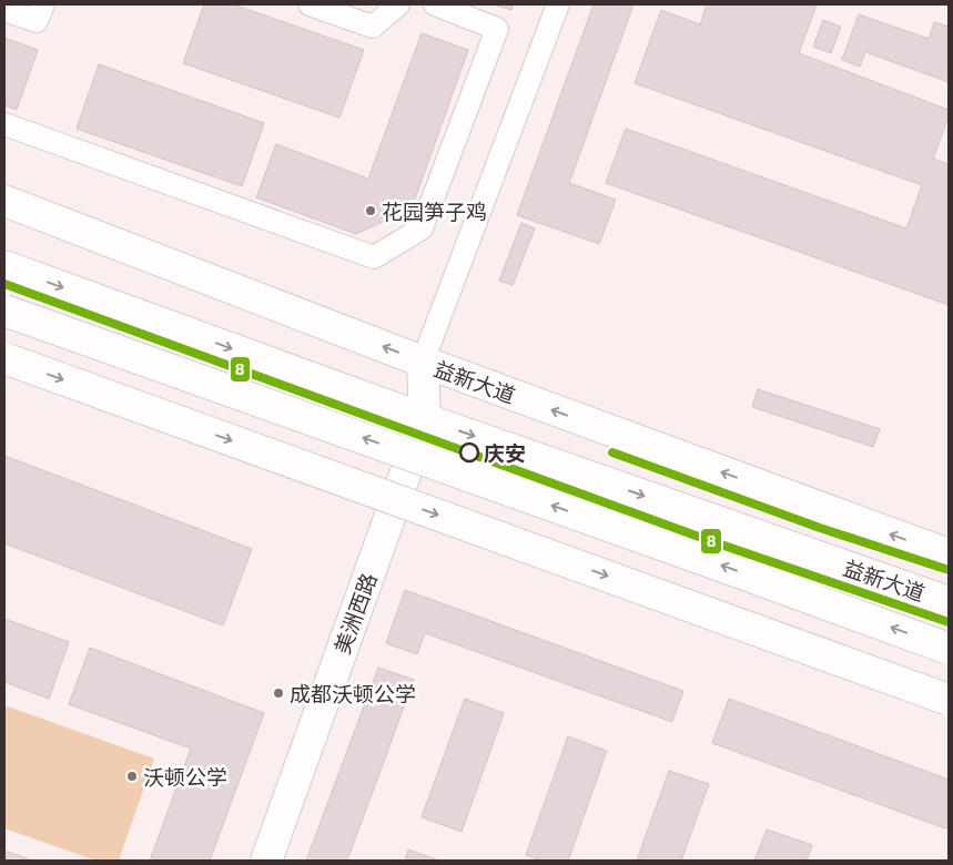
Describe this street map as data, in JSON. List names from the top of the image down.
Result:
{
  "streets": {
    "main road": ["益新大道", "美洲西路"]
  },
  "crossings": [
    ["益新大道", "美洲西路"]
  ],
  "places": [
    "花园笋子鸡",
    "庆安",
    "成都沃顿公学",
    "沃顿公学"
  ],
  "lines": ["transit line 8"]
}
